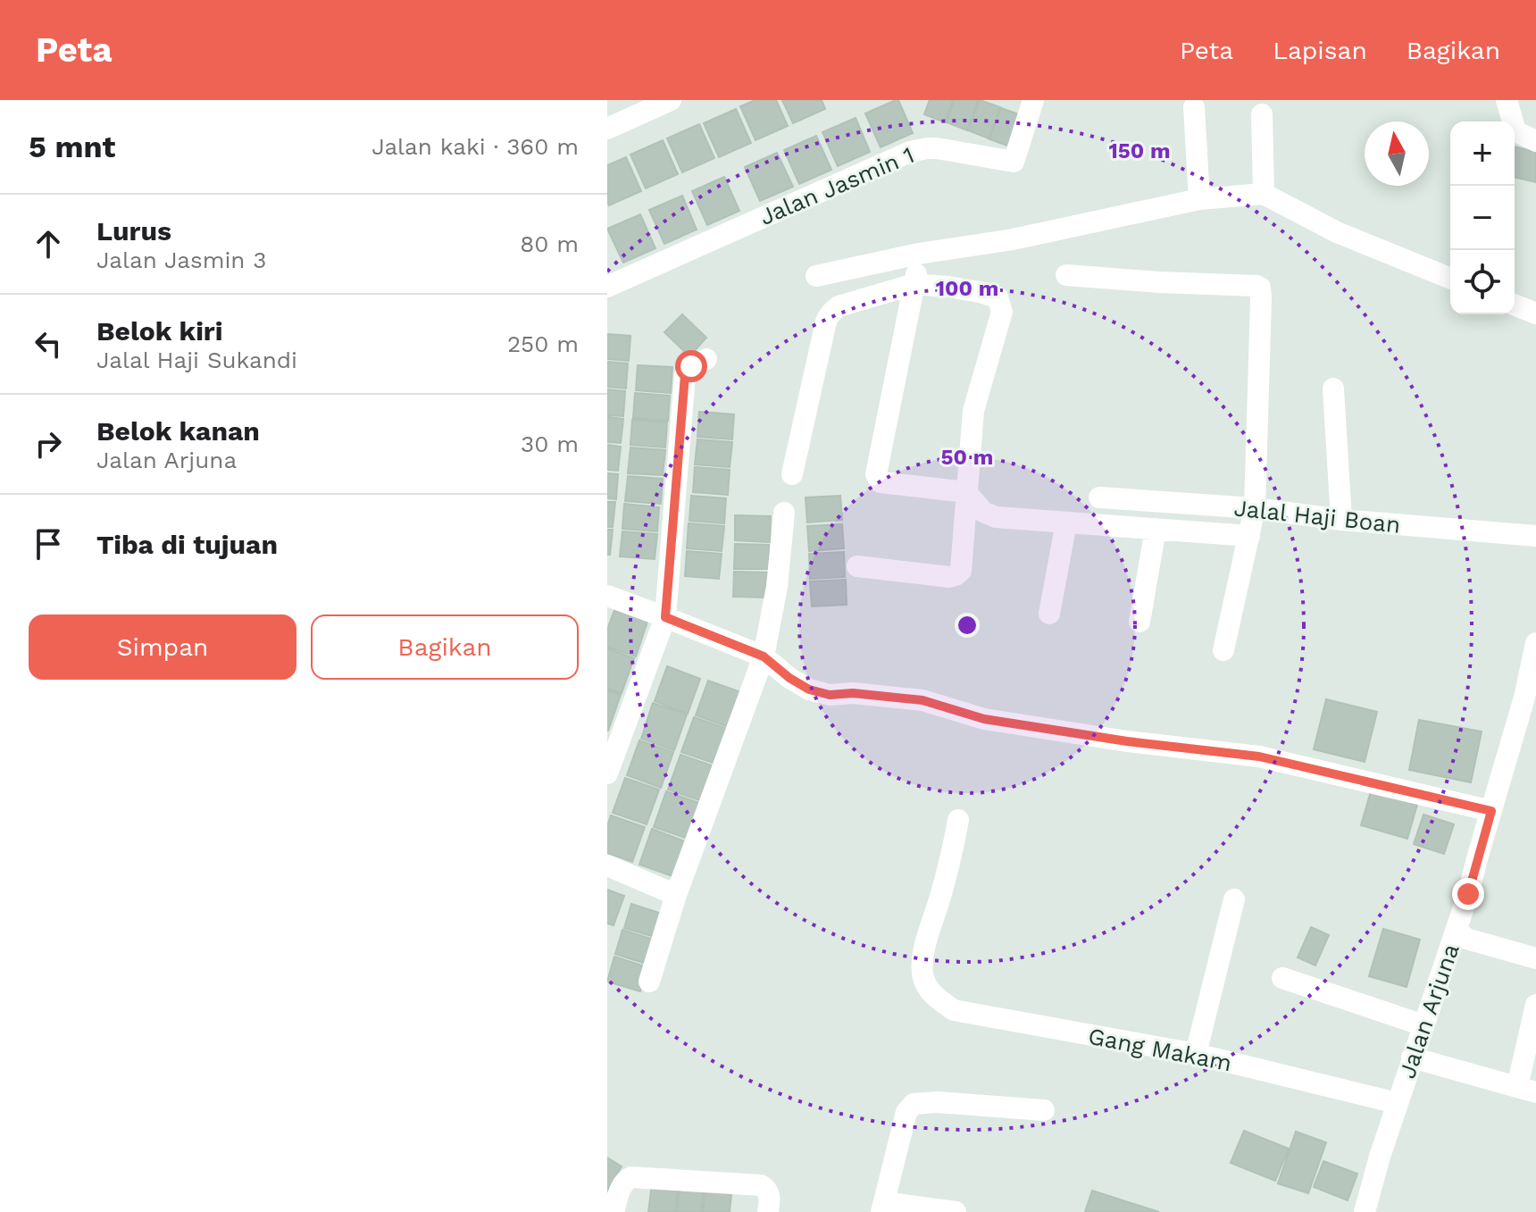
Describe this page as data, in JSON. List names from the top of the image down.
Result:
{
  "streets": {
    "street": [
      "Jalan Jasmin 1",
      "Jalal Haji Boan",
      "Jalan Arjuna",
      "Gang Makam"
    ]
  },
  "crossings": [
    ["Jalan Arjuna", "Gang Makam"]
  ],
  "north": "top",
  "page": {
    "header": "Peta",
    "nav": ["Peta", "Lapisan", "Bagikan"],
    "heading": ["5 mnt", "Jalan kaki · 360 m"],
    "map_buttons": ["+", "−"],
    "list": [
      ["Lurus", "Jalan Jasmin 3", "80 m"],
      ["Belok kiri", "Jalal Haji Sukandi", "250 m"],
      ["Belok kanan", "Jalan Arjuna", "30 m"],
      "Tiba di tujuan"
    ],
    "buttons": ["Simpan", "Bagikan"]
  },
  "rings": ["150 m", "100 m", "50 m"]
}
